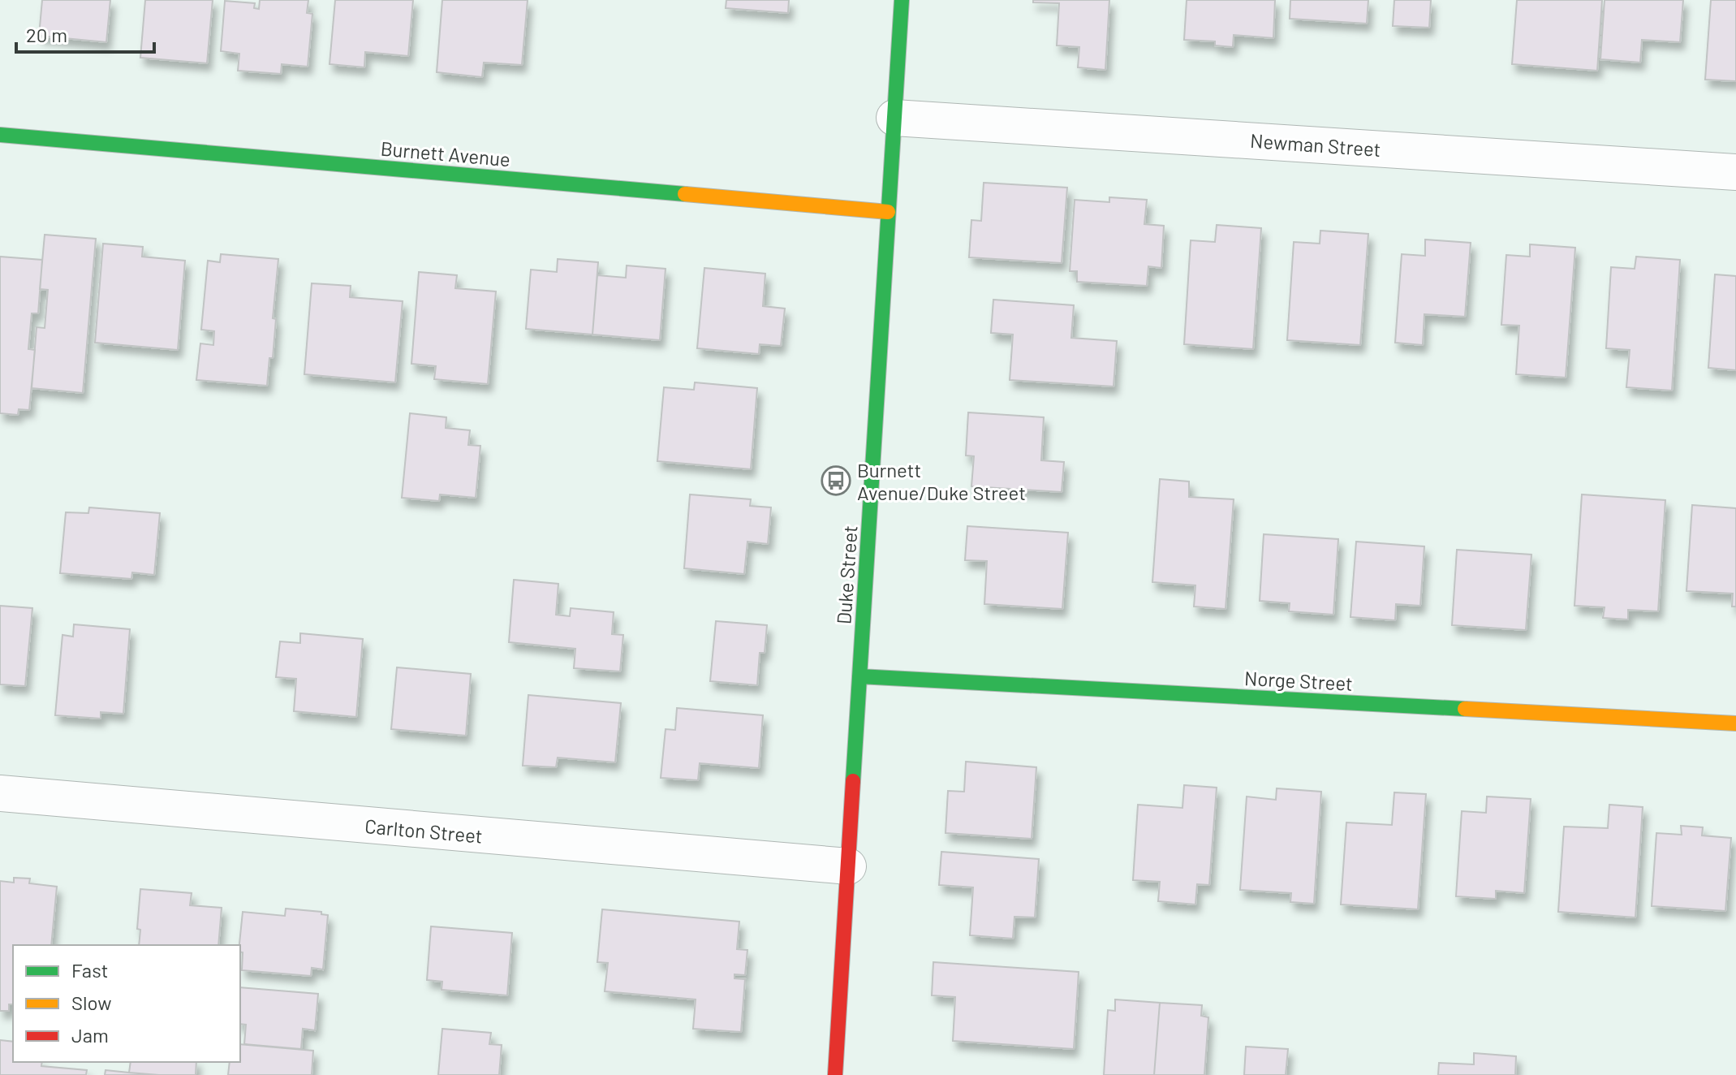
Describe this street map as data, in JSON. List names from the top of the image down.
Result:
{
  "streets": {
    "street": [
      "Newman Street",
      "Burnett Avenue",
      "Duke Street",
      "Norge Street",
      "Carlton Street"
    ]
  },
  "crossings": [
    ["Newman Street", "Duke Street"],
    ["Burnett Avenue", "Duke Street"],
    ["Duke Street", "Norge Street"],
    ["Duke Street", "Carlton Street"]
  ],
  "places": {
    "bus stop": ["Burnett Avenue/Duke Street"]
  },
  "legend": ["Fast", "Slow", "Jam"],
  "scale_bar": "20 m"
}
